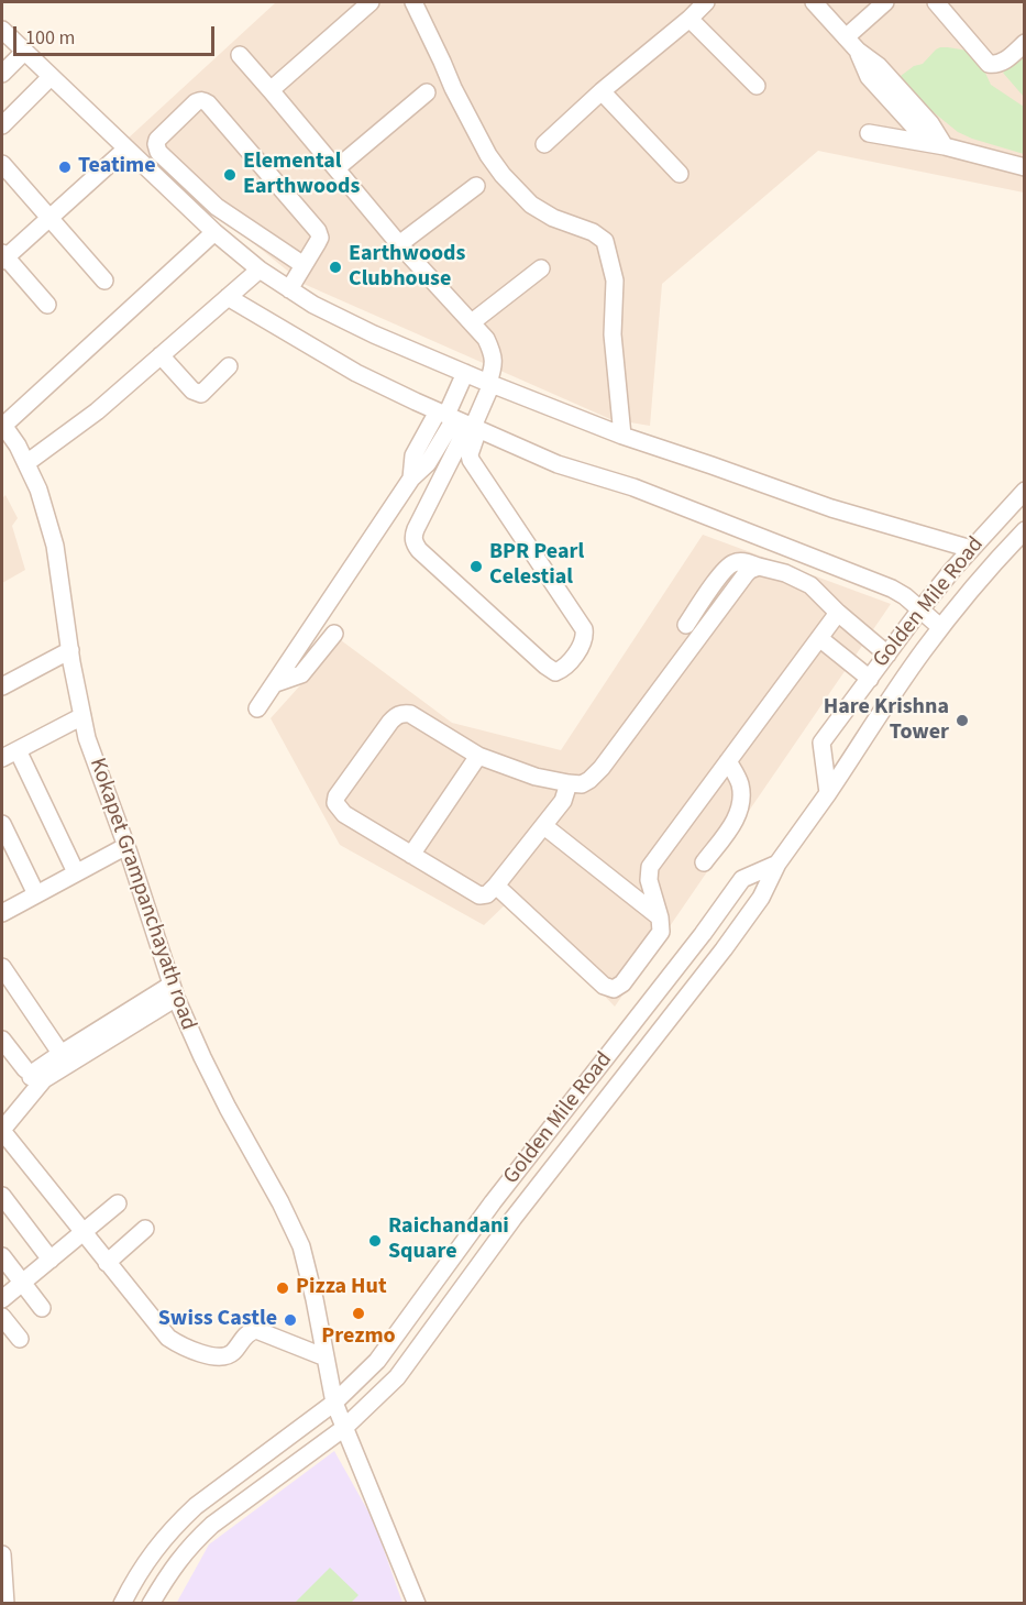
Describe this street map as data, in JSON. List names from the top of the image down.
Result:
{
  "streets": {
    "street": ["Golden Mile Road", "Kokapet Grampanchayath road"]
  },
  "crossings": [
    ["Golden Mile Road", "Kokapet Grampanchayath road"]
  ],
  "places": [
    "Teatime",
    "Elemental Earthwoods",
    "Earthwoods Clubhouse",
    "BPR Pearl Celestial",
    "Hare Krishna Tower",
    "Raichandani Square",
    "Pizza Hut",
    "Prezmo",
    "Swiss Castle"
  ],
  "scale_bar": "100 m"
}
